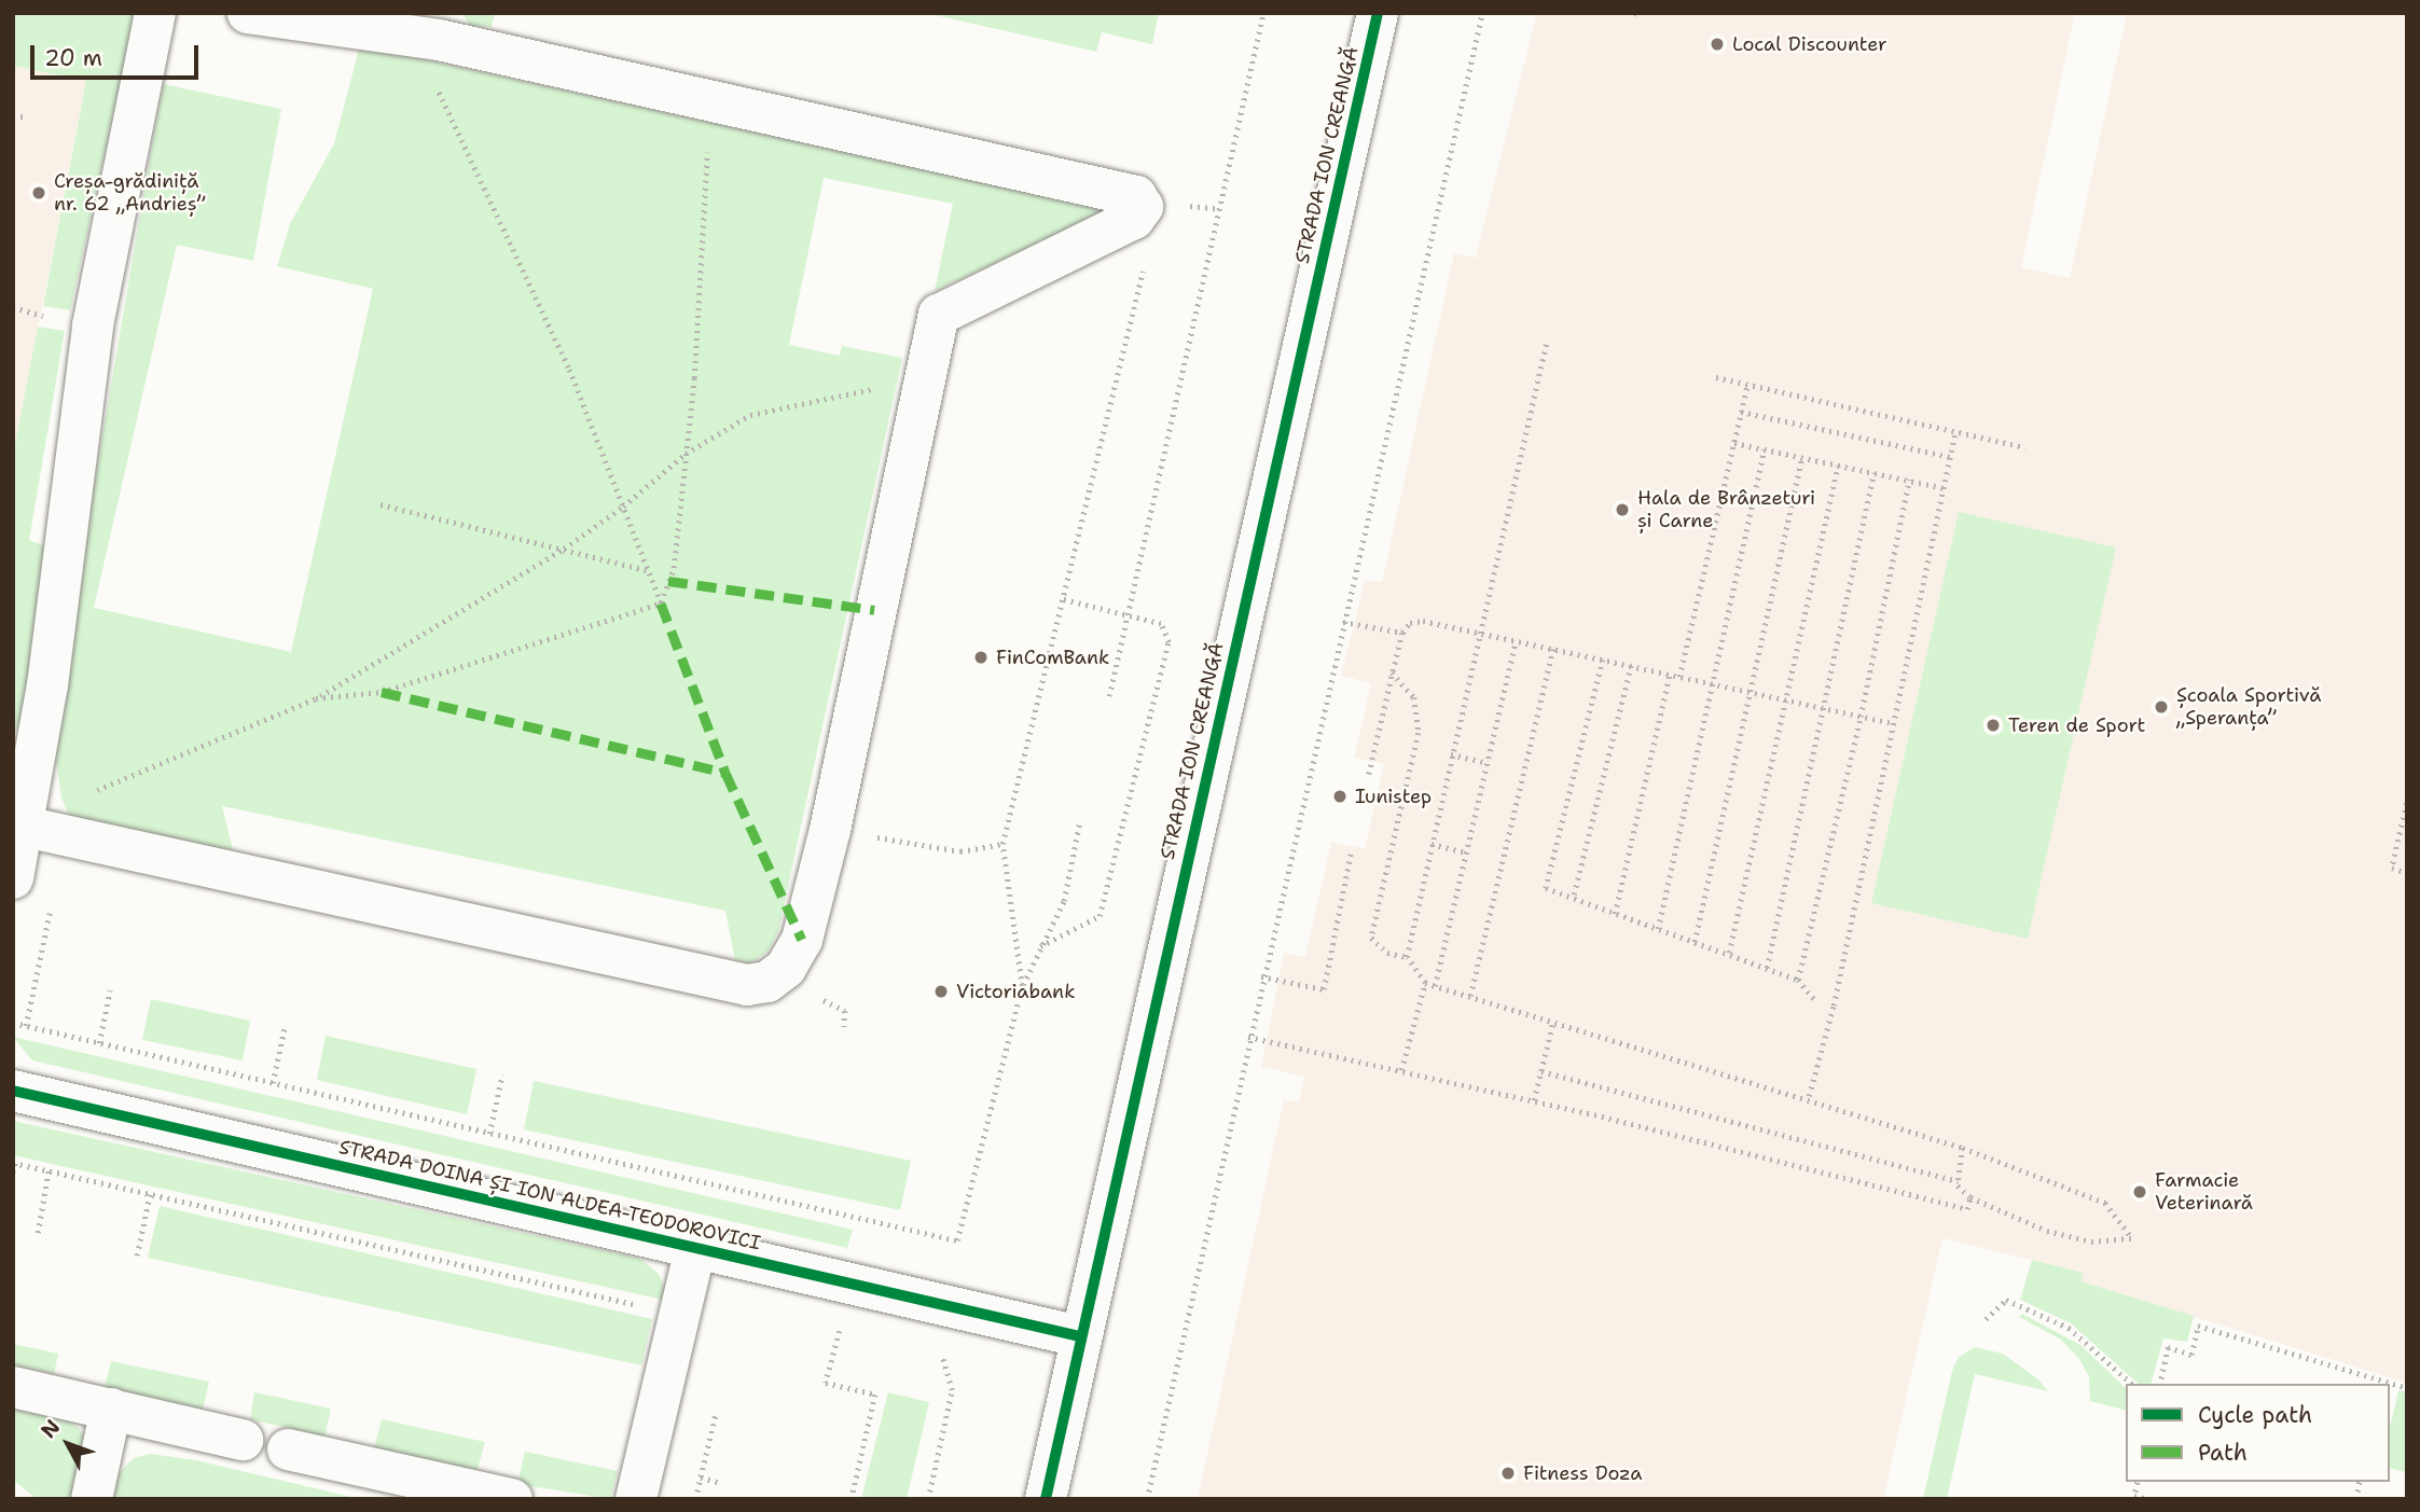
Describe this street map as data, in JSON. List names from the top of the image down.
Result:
{
  "streets": {
    "main road": ["STRADA ION CREANGĂ", "STRADA DOINA ȘI ION ALDEA-TEODOROVICI"]
  },
  "crossings": [
    ["STRADA ION CREANGĂ", "STRADA DOINA ȘI ION ALDEA-TEODOROVICI"]
  ],
  "places": [
    "Local Discounter",
    "Creșa-grădiniță nr. 62 „Andrieș”",
    "Hala de Brânzeturi și Carne",
    "FinComBank",
    "Școala Sportivă „Speranța”",
    "Teren de Sport",
    "Iunistep",
    "Victoriabank",
    "Farmacie Veterinară",
    "Fitness Doza"
  ],
  "legend": ["Cycle path", "Path"],
  "scale_bar": "20 m",
  "north": "top left"
}
